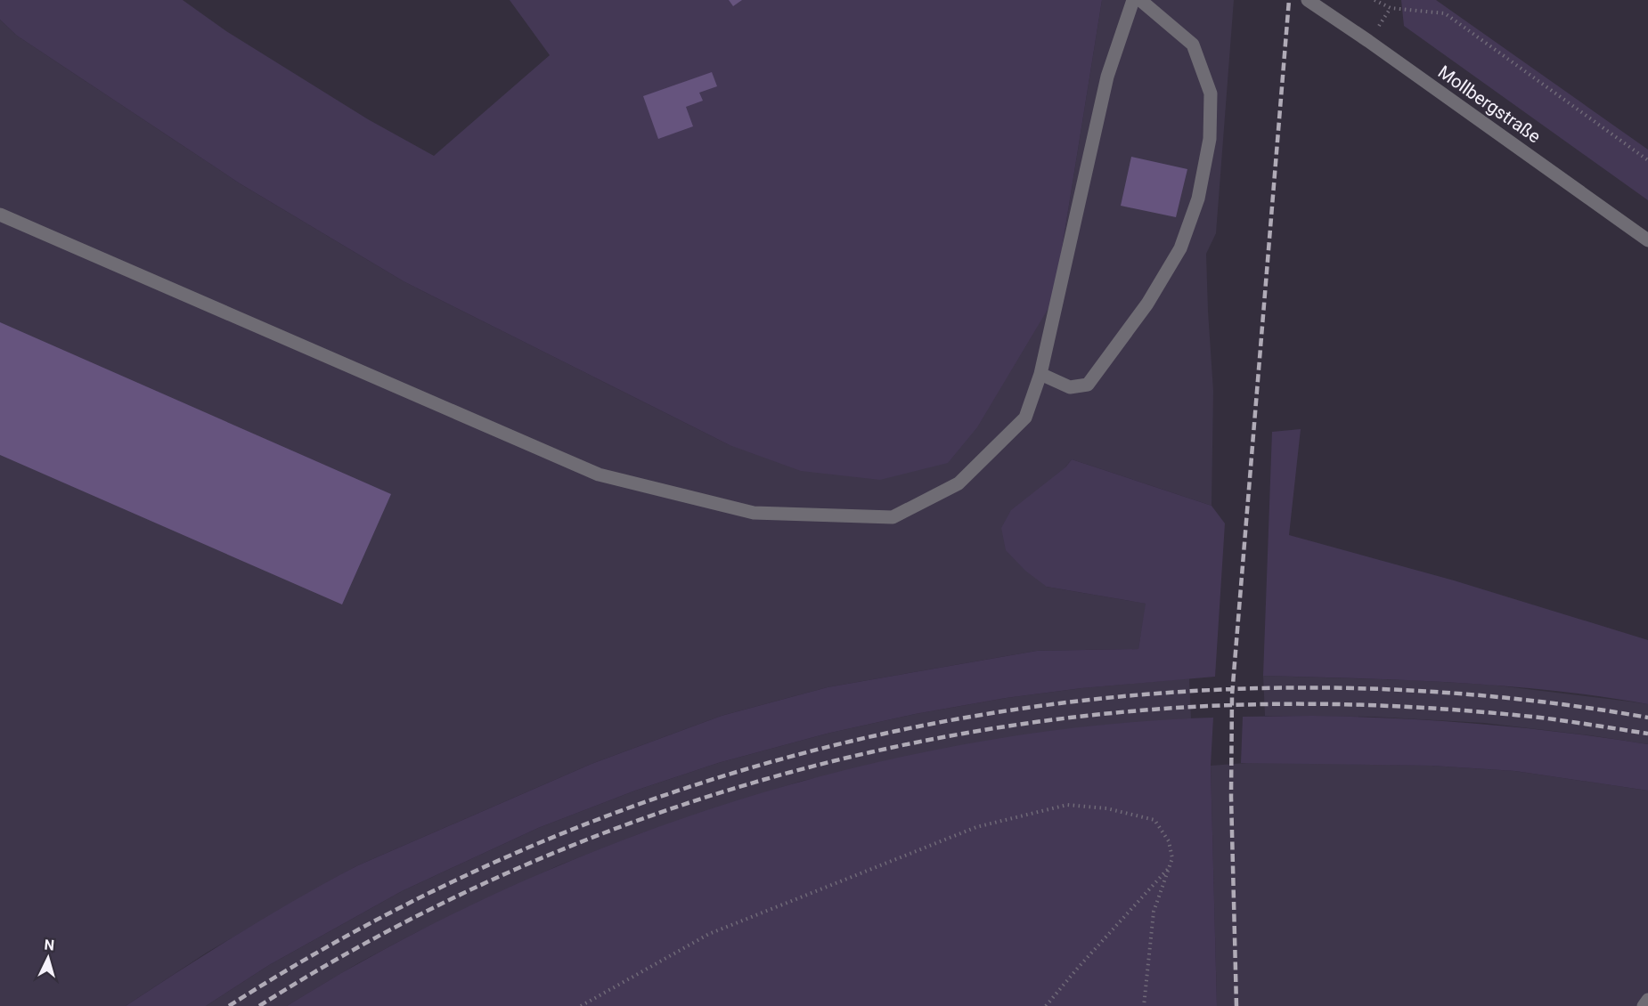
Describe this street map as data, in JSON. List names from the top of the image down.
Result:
{
  "streets": {
    "street": ["Mollbergstraße"]
  },
  "north": "top"
}
